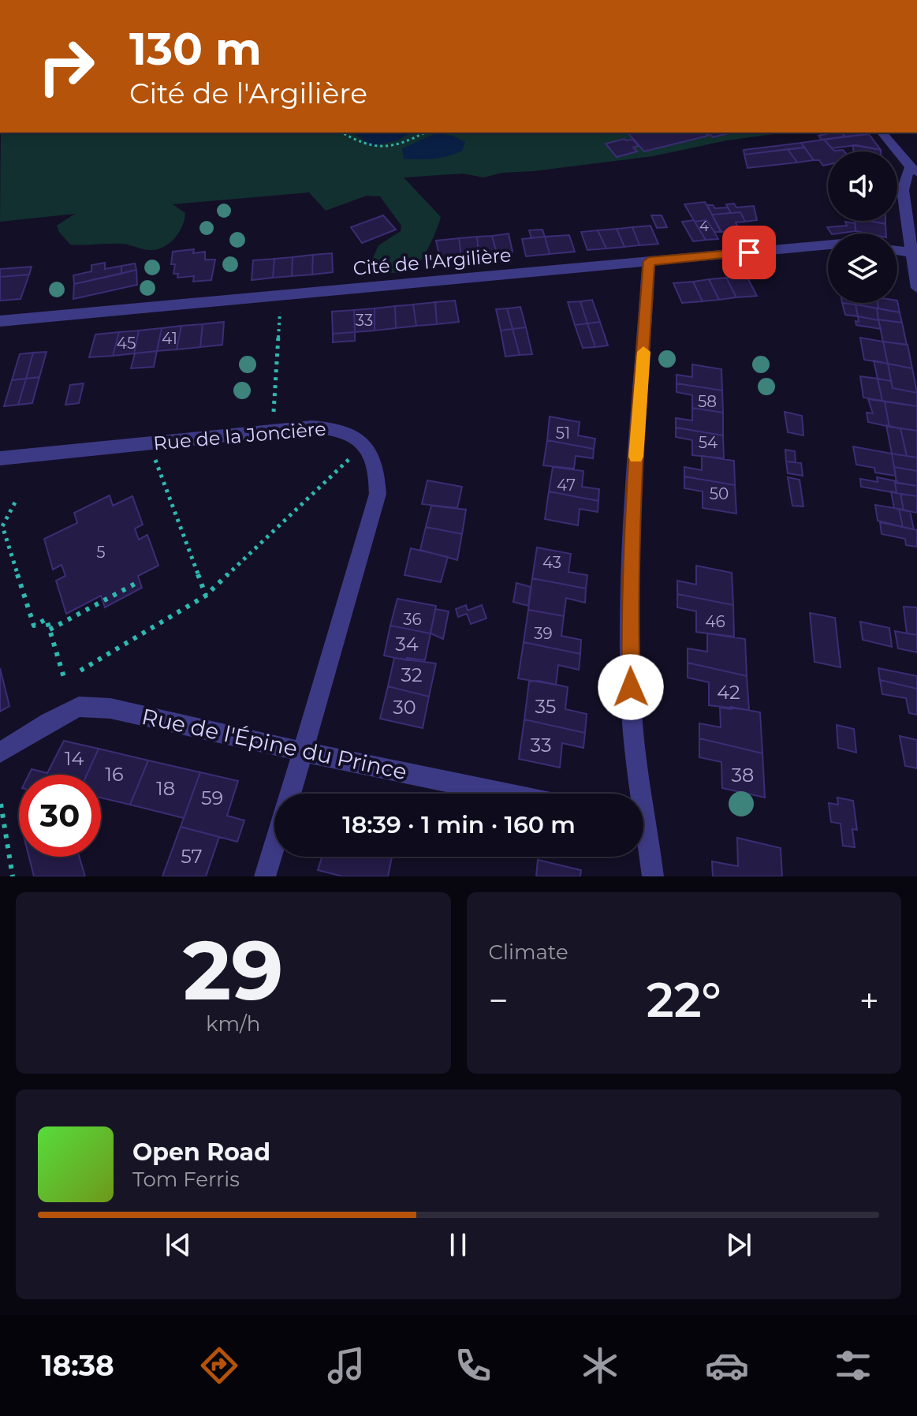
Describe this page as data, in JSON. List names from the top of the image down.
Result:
{
  "streets": {
    "street": ["Cité de l'Argilière", "Rue de la Joncière", "Rue de l'Épine du Prince"]
  },
  "house_numbers": [
    "4",
    "33",
    "41",
    "45",
    "58",
    "51",
    "54",
    "47",
    "50",
    "5",
    "43",
    "36",
    "46",
    "39",
    "34",
    "32",
    "42",
    "35",
    "30",
    "33",
    "14",
    "16",
    "38",
    "18",
    "59",
    "57"
  ],
  "page": {
    "turn": ["130 m", "Cité de l'Argilière"],
    "limit": "30",
    "trip": "18:39 · 1 min · 160 m",
    "tile": [
      ["29", "km/h"],
      "Climate"
    ],
    "heat": ["−", "22°", "+"],
    "song": ["Open Road", "Tom Ferris"],
    "tabs": "18:38"
  }
}
